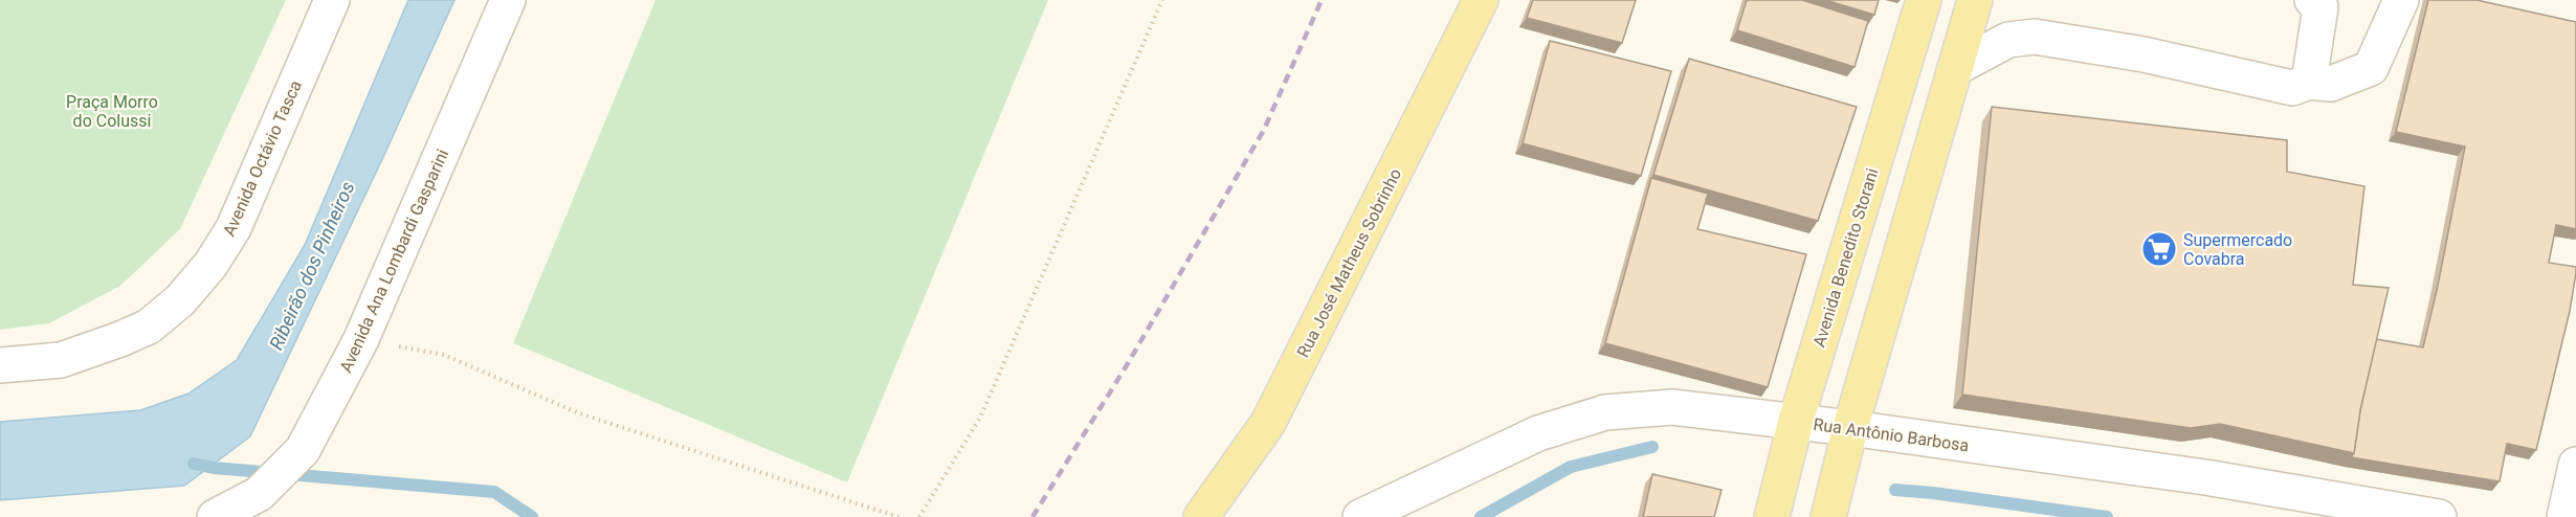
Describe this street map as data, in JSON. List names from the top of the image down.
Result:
{
  "streets": {
    "main road": ["Avenida Benedito Storani", "Rua José Matheus Sobrinho"],
    "street": ["Avenida Octávio Tasca", "Avenida Ana Lombardi Gasparini", "Rua Antônio Barbosa"]
  },
  "crossings": [
    ["Avenida Benedito Storani", "Rua Antônio Barbosa"]
  ],
  "water": ["Ribeirão dos Pinheiros"],
  "parks": ["Praça Morro do Colussi"],
  "places": {
    "supermarket": ["Supermercado Covabra"]
  }
}
